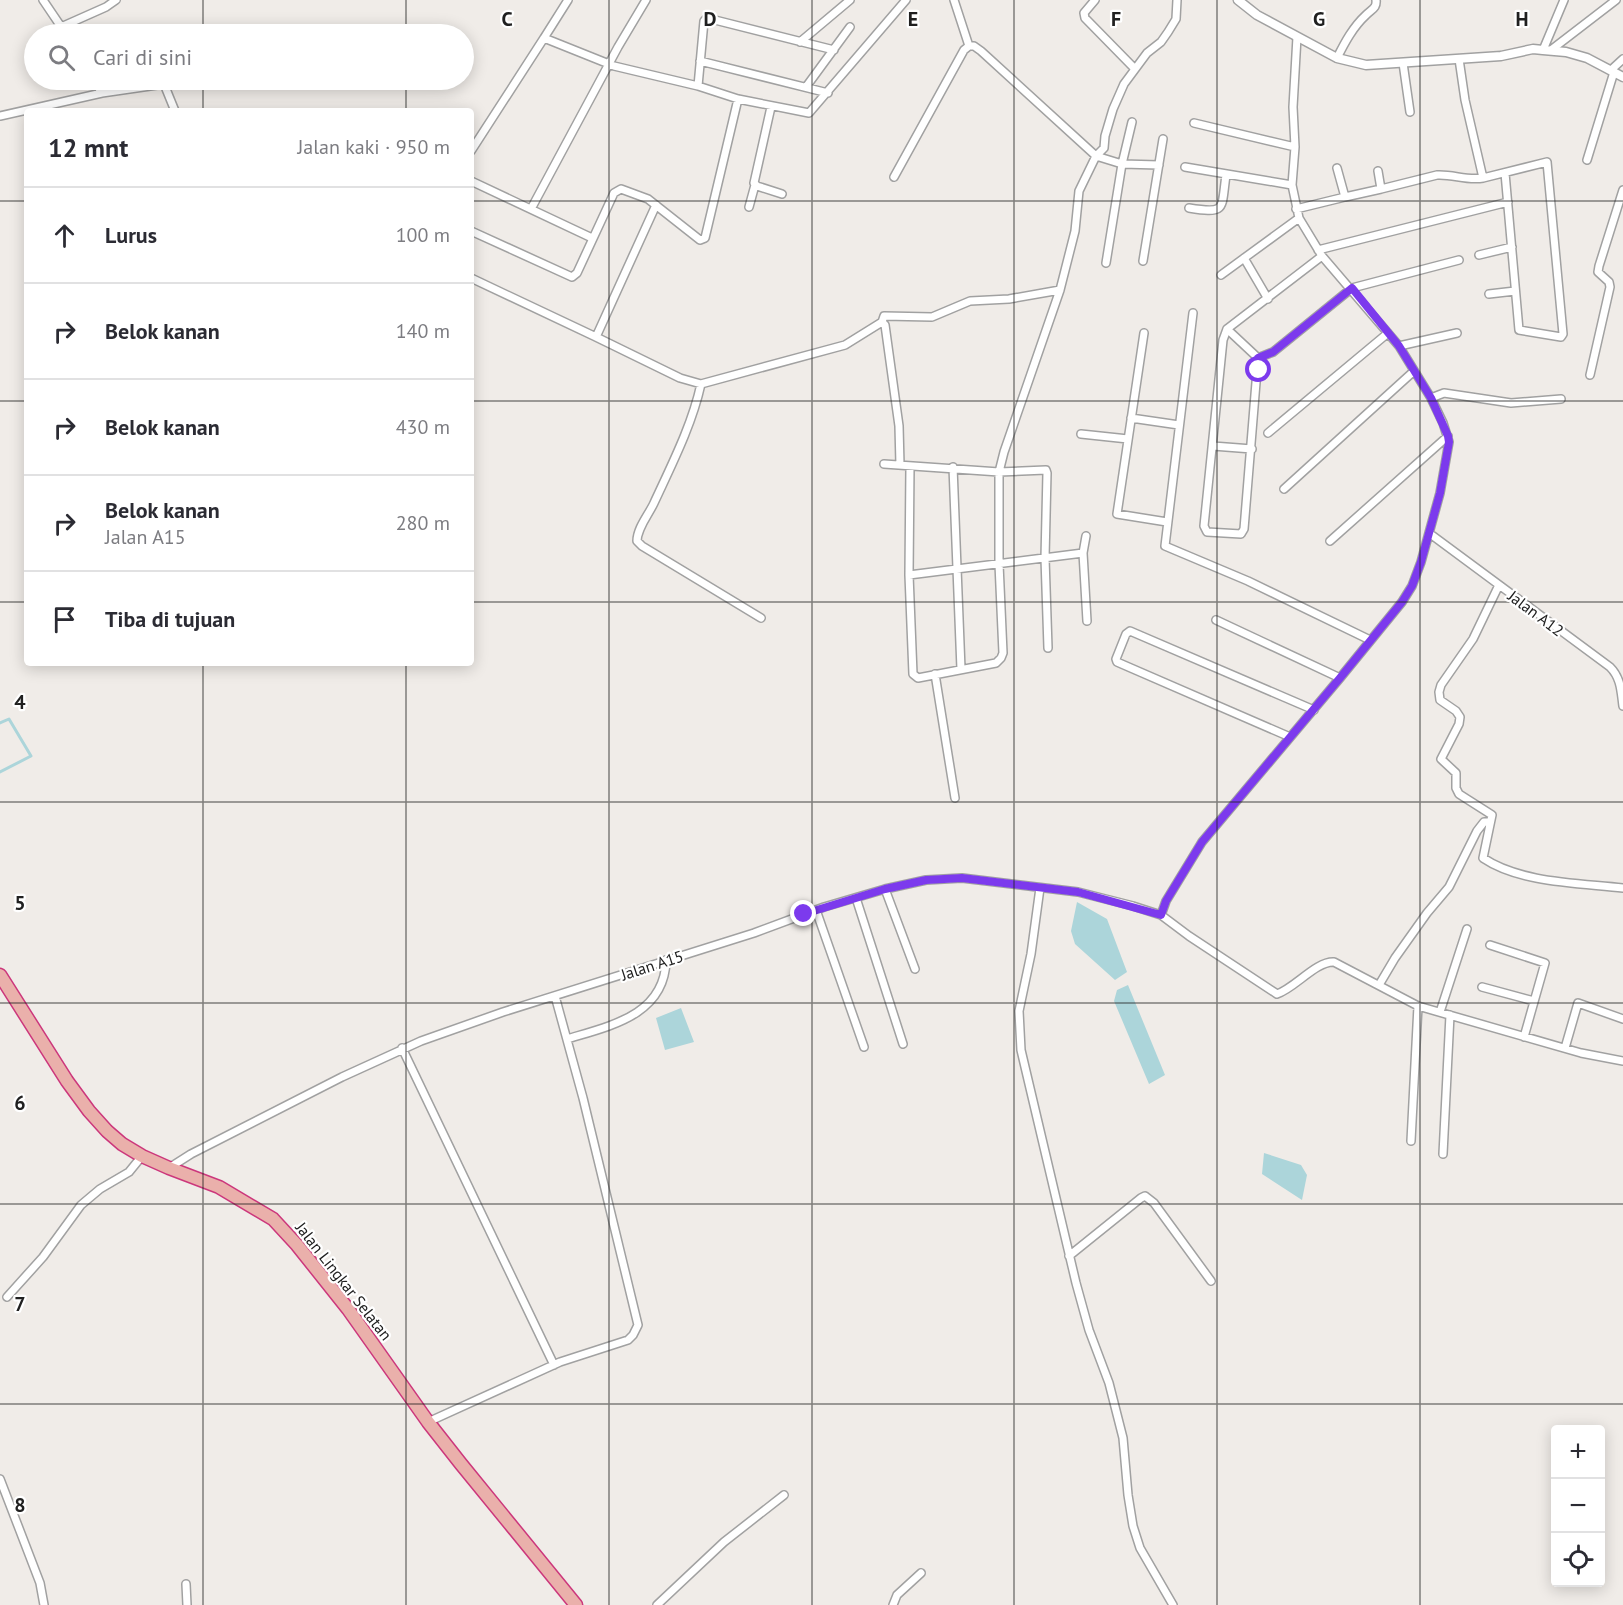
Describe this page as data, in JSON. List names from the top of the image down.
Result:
{
  "streets": {
    "highway": ["Jalan Lingkar Selatan"],
    "street": ["Jalan A12", "Jalan A15"]
  },
  "crossings": [
    ["Jalan A15", "Jalan Lingkar Selatan"]
  ],
  "page": {
    "search": "Cari di sini",
    "heading": ["12 mnt", "Jalan kaki · 950 m"],
    "list": [
      ["Lurus", "100 m"],
      ["Belok kanan", "140 m"],
      ["Belok kanan", "430 m"],
      ["Belok kanan", "Jalan A15", "280 m"],
      "Tiba di tujuan"
    ],
    "map_buttons": ["+", "−"]
  },
  "grid": {
    "columns": [
      "C",
      "D",
      "E",
      "F",
      "G",
      "H"
    ],
    "rows": [
      "4",
      "5",
      "6",
      "7",
      "8"
    ]
  }
}
